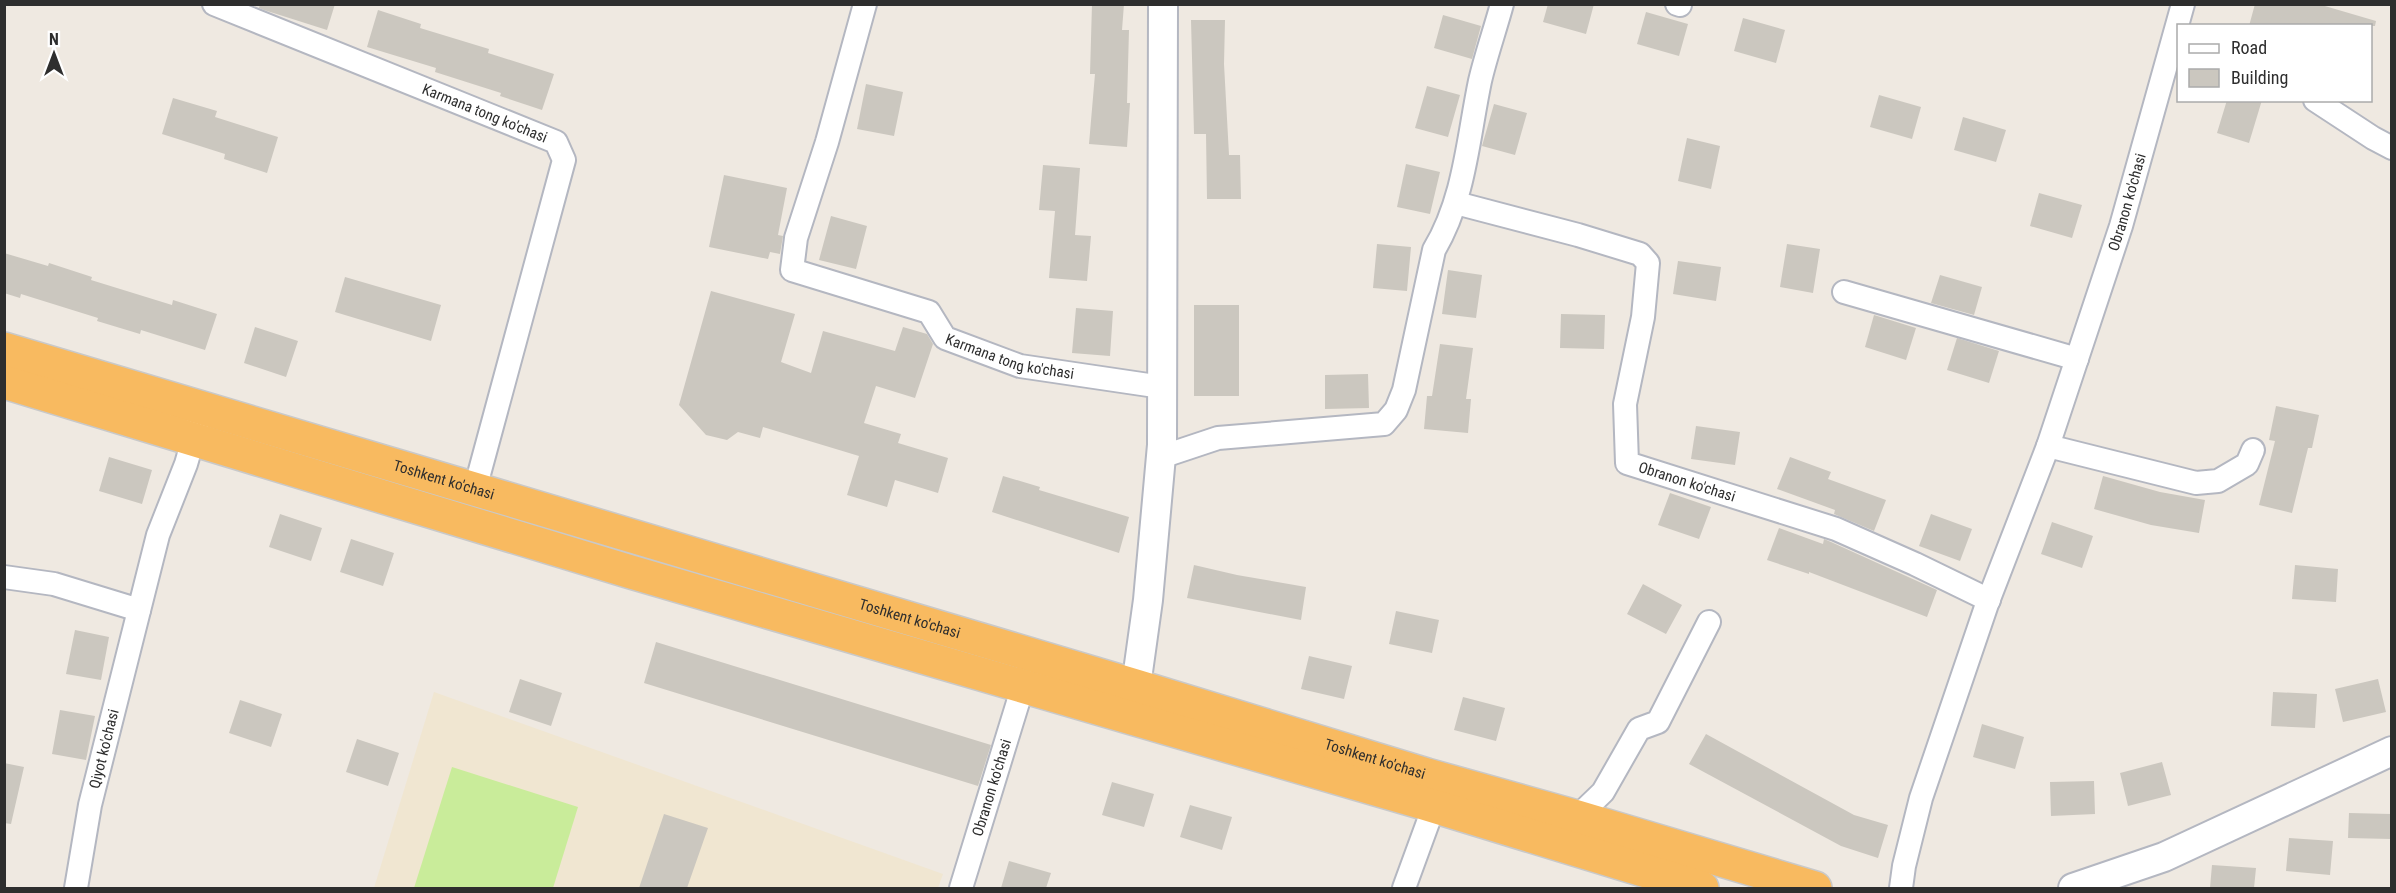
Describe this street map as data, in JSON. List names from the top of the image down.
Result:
{
  "streets": {
    "highway": ["Toshkent ko'chasi"],
    "street": ["Karmana tong ko'chasi", "Obranon ko'chasi", "Qiyot ko'chasi"]
  },
  "crossings": [
    ["Karmana tong ko'chasi", "Toshkent ko'chasi"],
    ["Obranon ko'chasi", "Toshkent ko'chasi"],
    ["Toshkent ko'chasi", "Qiyot ko'chasi"]
  ],
  "legend": ["Road", "Building"],
  "north": "top"
}
